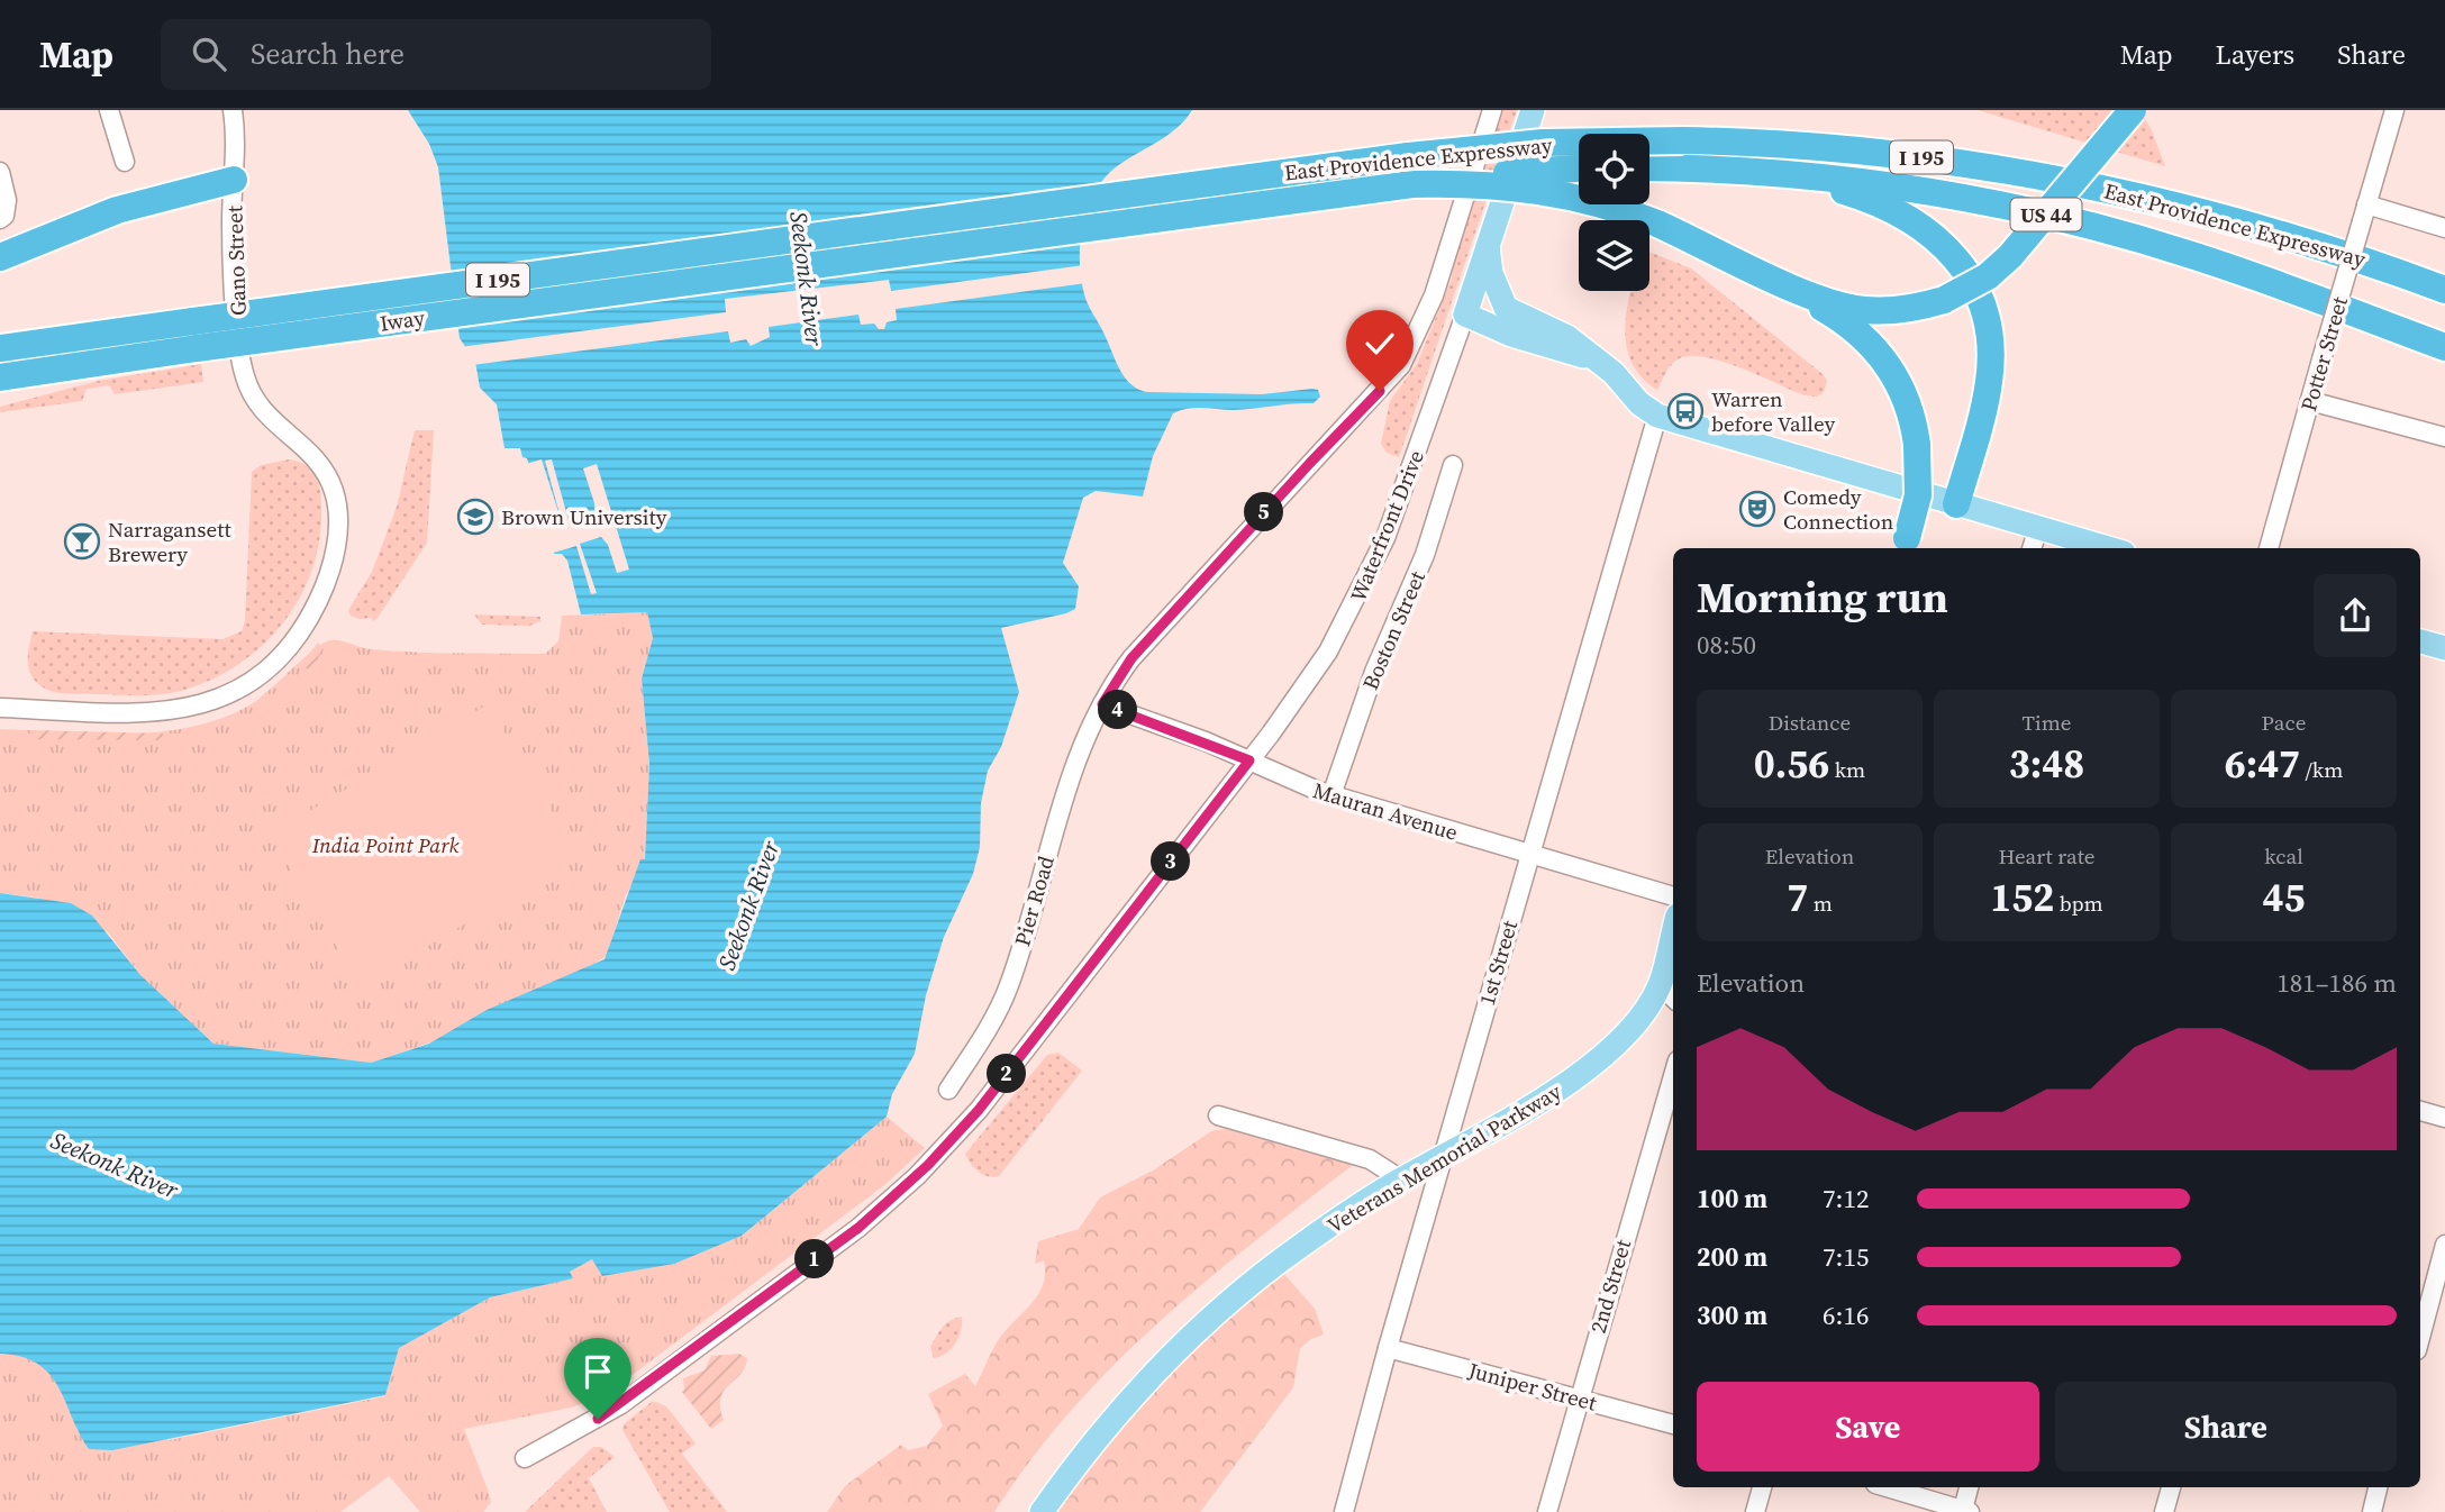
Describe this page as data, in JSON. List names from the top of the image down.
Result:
{
  "streets": {
    "highway": [
      "I 195",
      "East Providence Expressway",
      "US 44",
      "Iway"
    ],
    "main road": ["Waterfront Drive", "Veterans Memorial Parkway"],
    "street": [
      "Gano Street",
      "Potter Street",
      "Boston Street",
      "Mauran Avenue",
      "Pier Road",
      "1st Street",
      "2nd Street",
      "Juniper Street"
    ]
  },
  "crossings": [
    ["East Providence Expressway", "US 44"],
    ["East Providence Expressway", "Iway"],
    ["Waterfront Drive", "Mauran Avenue"],
    ["Boston Street", "Mauran Avenue"],
    ["Mauran Avenue", "Pier Road"],
    ["Mauran Avenue", "1st Street"],
    ["1st Street", "Veterans Memorial Parkway"],
    ["1st Street", "Juniper Street"],
    ["2nd Street", "Juniper Street"]
  ],
  "water": ["Seekonk River"],
  "parks": ["India Point Park"],
  "places": {
    "bus stop": ["Warren before Valley"],
    "theatre": ["Comedy Connection"],
    "school or university": ["Brown University"],
    "bar": ["Narragansett Brewery"]
  },
  "page": {
    "header": "Map",
    "search": "Search here",
    "nav": ["Map", "Layers", "Share"],
    "pins": [
      "5",
      "4",
      "3",
      "2",
      "1"
    ],
    "heading": ["Morning run", "08:50"],
    "stats": [
      ["Distance", "0.56 km"],
      ["Time", "3:48"],
      ["Pace", "6:47 /km"],
      ["Elevation", "7 m"],
      ["Heart rate", "152 bpm"],
      ["kcal", "45"]
    ],
    "chart": ["Elevation", "181–186 m"],
    "list": [
      {
        "name": "100 m",
        "note": "7:12"
      },
      {
        "name": "200 m",
        "note": "7:15"
      },
      {
        "name": "300 m",
        "note": "6:16"
      }
    ],
    "buttons": ["Save", "Share"]
  }
}
